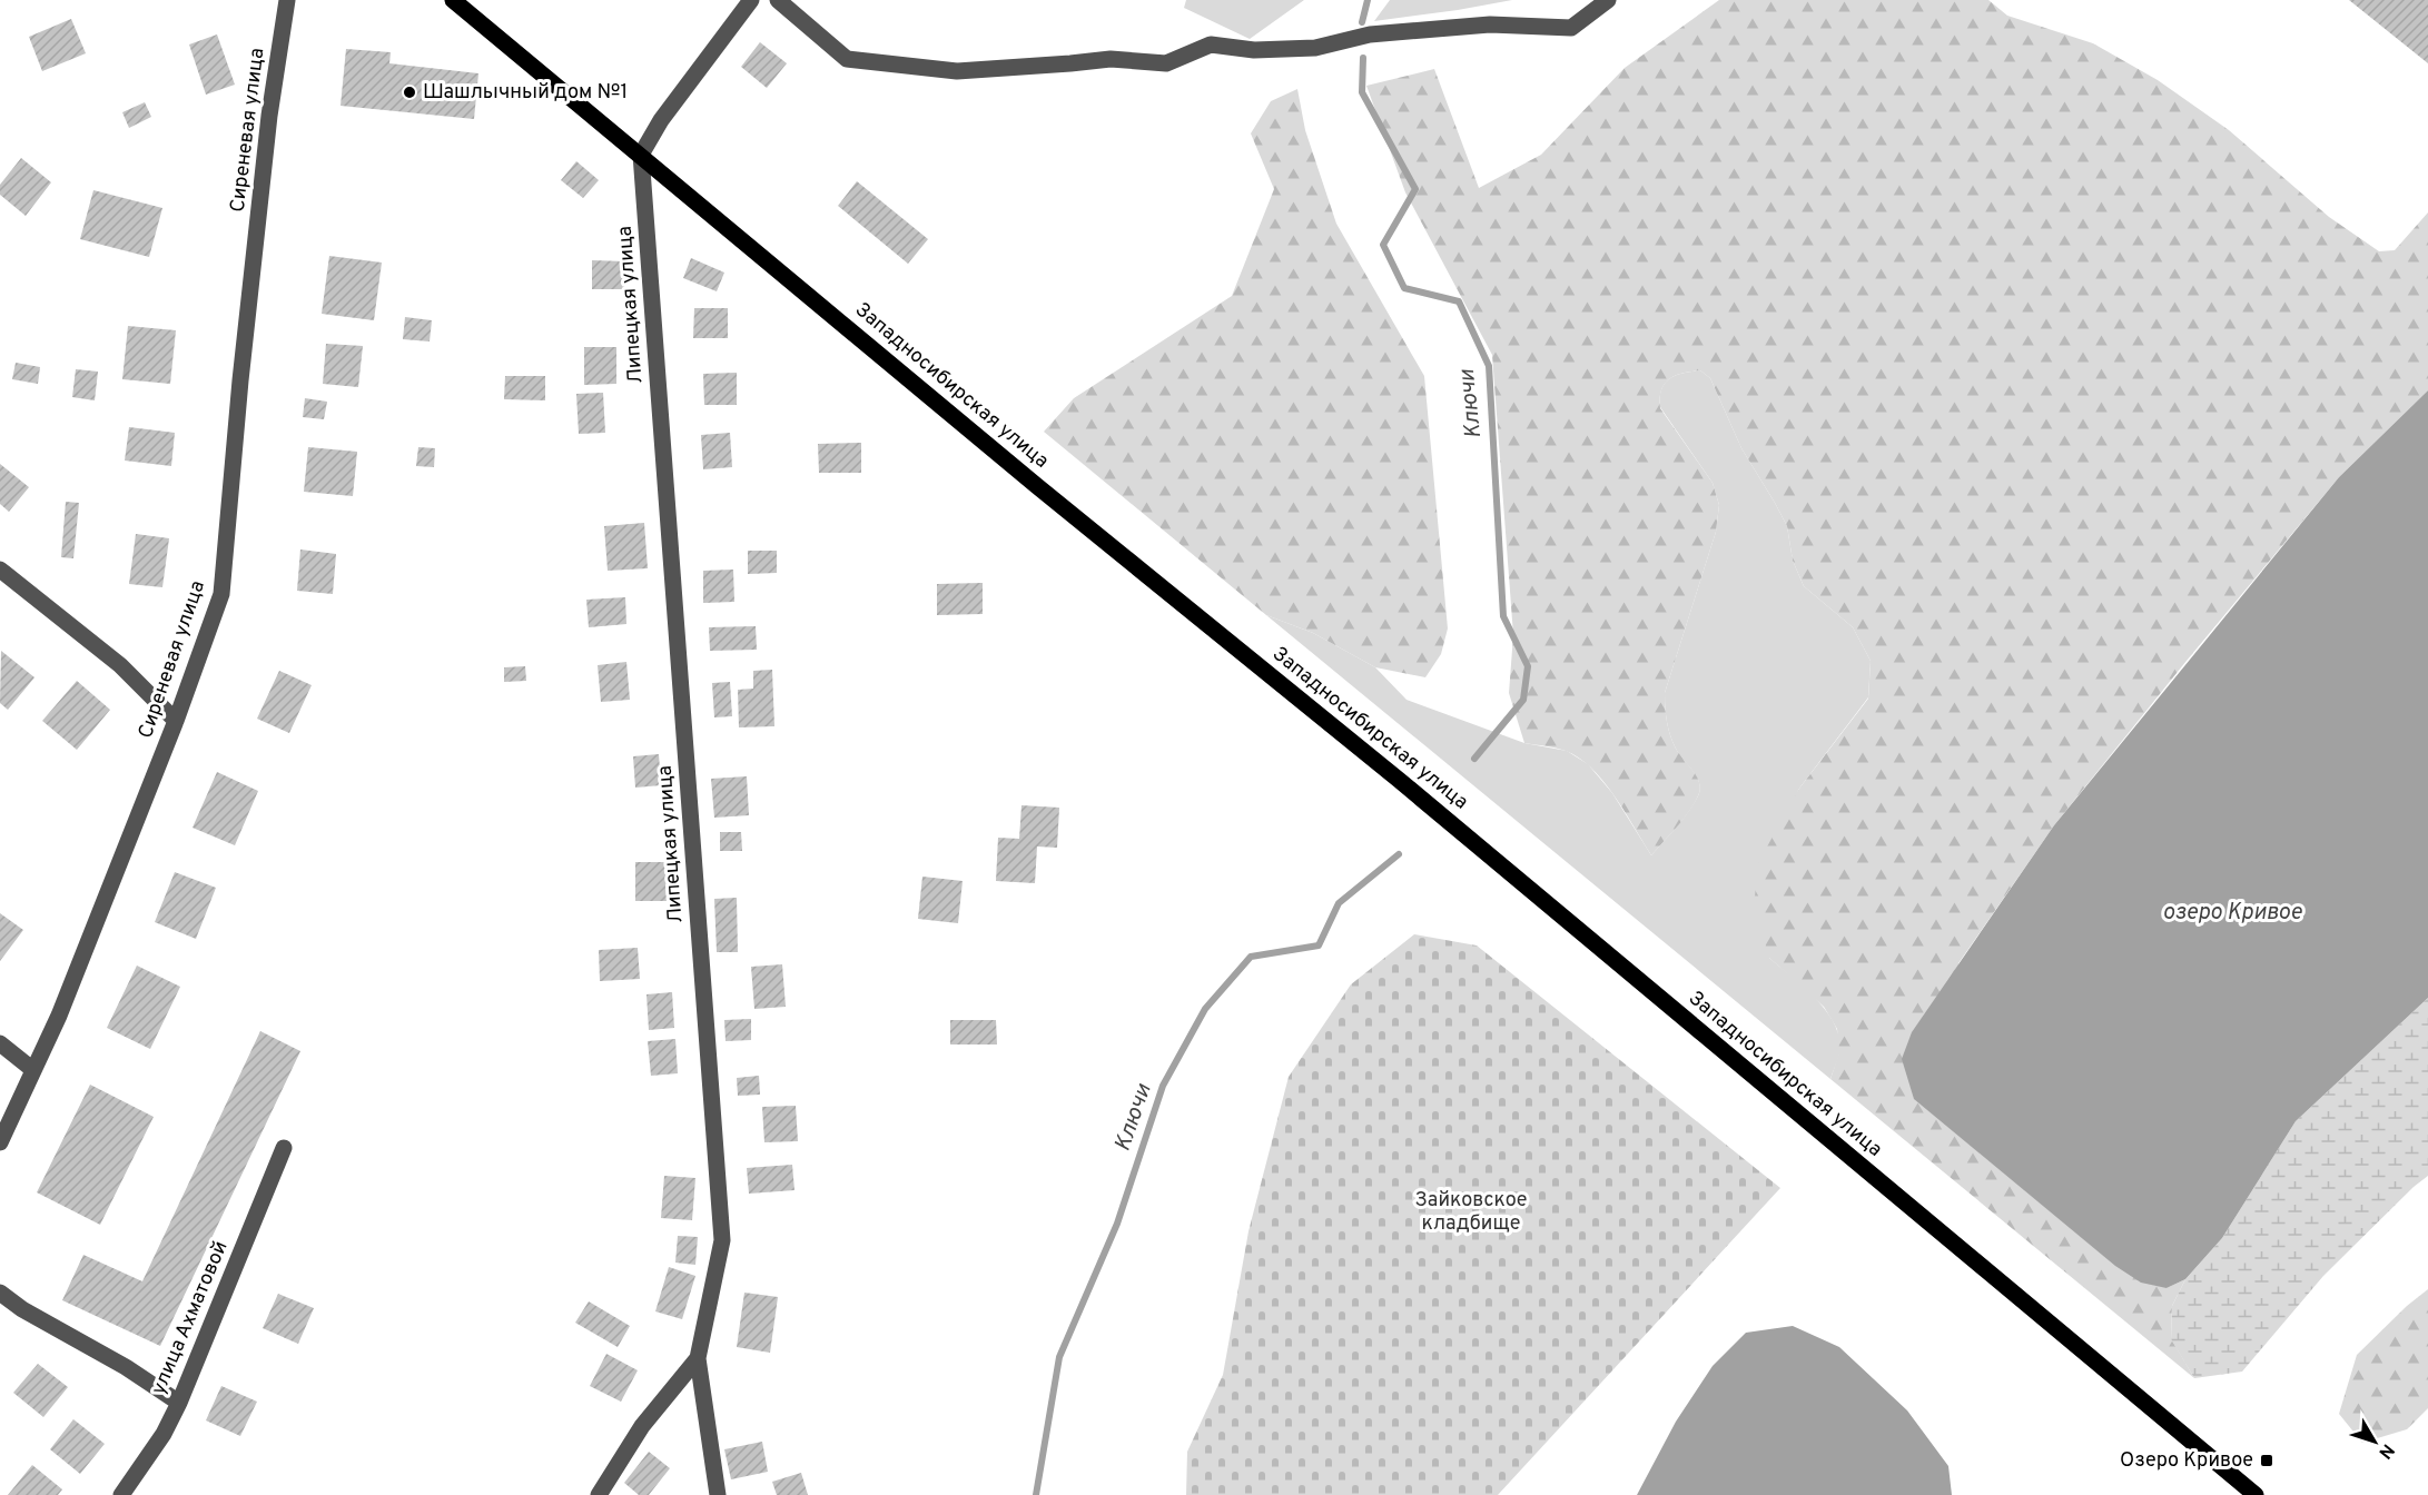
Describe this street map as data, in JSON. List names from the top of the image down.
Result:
{
  "streets": {
    "main road": ["Западносибирская улица"],
    "street": ["Сиреневая улица", "Липецкая улица", "улица Ахматовой"]
  },
  "crossings": [
    ["Липецкая улица", "Западносибирская улица"]
  ],
  "water": ["Ключи", "озеро Кривое"],
  "parks": ["Зайковское кладбище"],
  "places": {
    "other": ["Шашлычный дом №1"],
    "transit": ["Озеро Кривое"]
  },
  "north": "bottom right"
}
